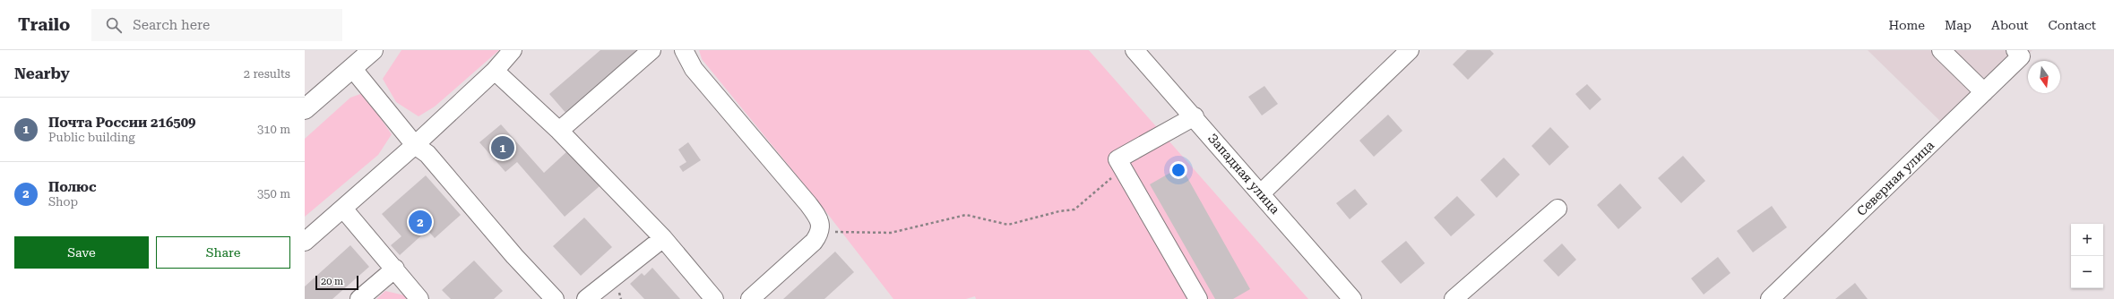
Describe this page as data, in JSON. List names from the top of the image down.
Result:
{
  "streets": {
    "street": ["Западная улица", "Северная улица"]
  },
  "scale_bar": "20 m",
  "north": "bottom",
  "page": {
    "header": "Trailo",
    "search": "Search here",
    "nav": [
      "Home",
      "Map",
      "About",
      "Contact"
    ],
    "heading": ["Nearby", "2 results"],
    "list": [
      {
        "mark": "1",
        "name": "Почта России 216509",
        "note": "Public building",
        "value": "310 m"
      },
      {
        "mark": "2",
        "name": "Полюс",
        "note": "Shop",
        "value": "350 m"
      }
    ],
    "pins": ["1", "2"],
    "map_buttons": ["+", "−"],
    "buttons": ["Save", "Share"],
    "scale": "20 m"
  }
}
